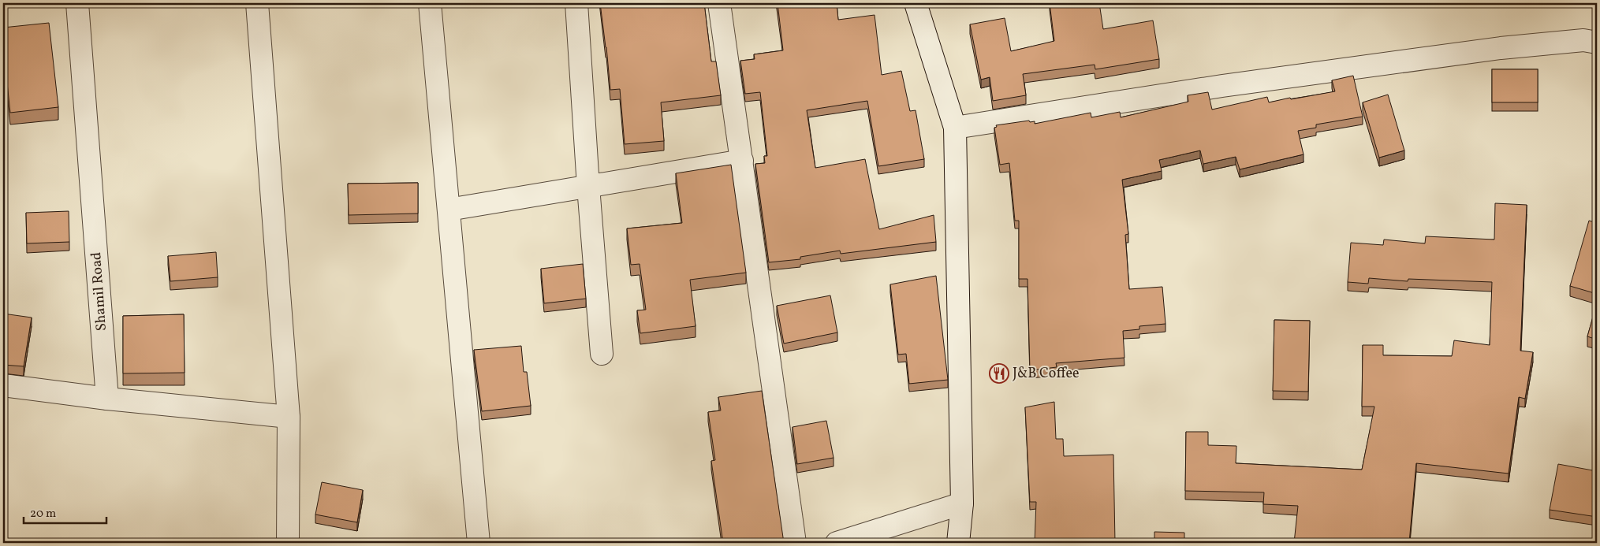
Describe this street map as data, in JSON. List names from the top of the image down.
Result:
{
  "streets": {
    "street": ["Shamil Road"]
  },
  "places": {
    "restaurant": ["J&B Coffee"]
  },
  "scale_bar": "20 m"
}
